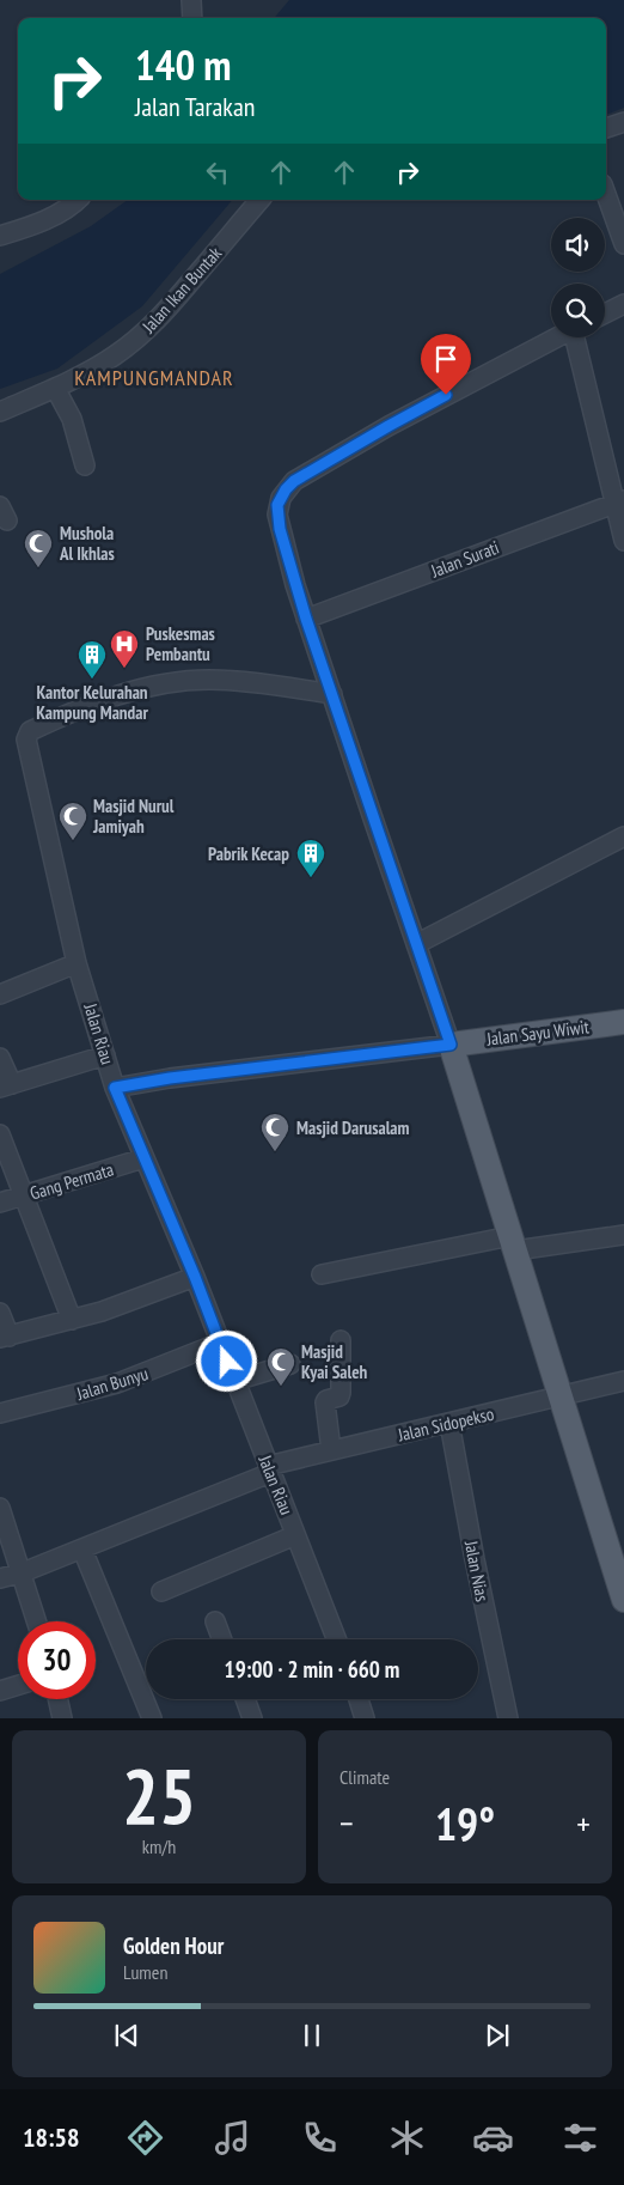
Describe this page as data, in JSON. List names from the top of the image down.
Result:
{
  "streets": {
    "main road": ["Jalan Sayu Wiwit"],
    "street": [
      "Jalan Ikan Buntak",
      "Jalan Surati",
      "Jalan Riau",
      "Gang Permata",
      "Jalan Bunyu",
      "Jalan Sidopekso",
      "Jalan Nias"
    ]
  },
  "crossings": [
    ["Jalan Riau", "Gang Permata"],
    ["Jalan Riau", "Jalan Bunyu"],
    ["Jalan Riau", "Jalan Sidopekso"],
    ["Jalan Sidopekso", "Jalan Nias"]
  ],
  "districts": ["KAMPUNGMANDAR"],
  "places": {
    "mosque": [
      "Mushola Al Ikhlas",
      "Masjid Nurul Jamiyah",
      "Masjid Darusalam",
      "Masjid Kyai Saleh"
    ],
    "hospital": ["Puskesmas Pembantu"],
    "building": ["Kantor Kelurahan Kampung Mandar", "Pabrik Kecap"]
  },
  "page": {
    "turn": ["140 m", "Jalan Tarakan"],
    "limit": "30",
    "trip": "19:00 · 2 min · 660 m",
    "tile": [
      ["25", "km/h"],
      "Climate"
    ],
    "heat": ["−", "19°", "+"],
    "song": ["Golden Hour", "Lumen"],
    "tabs": "18:58"
  }
}
